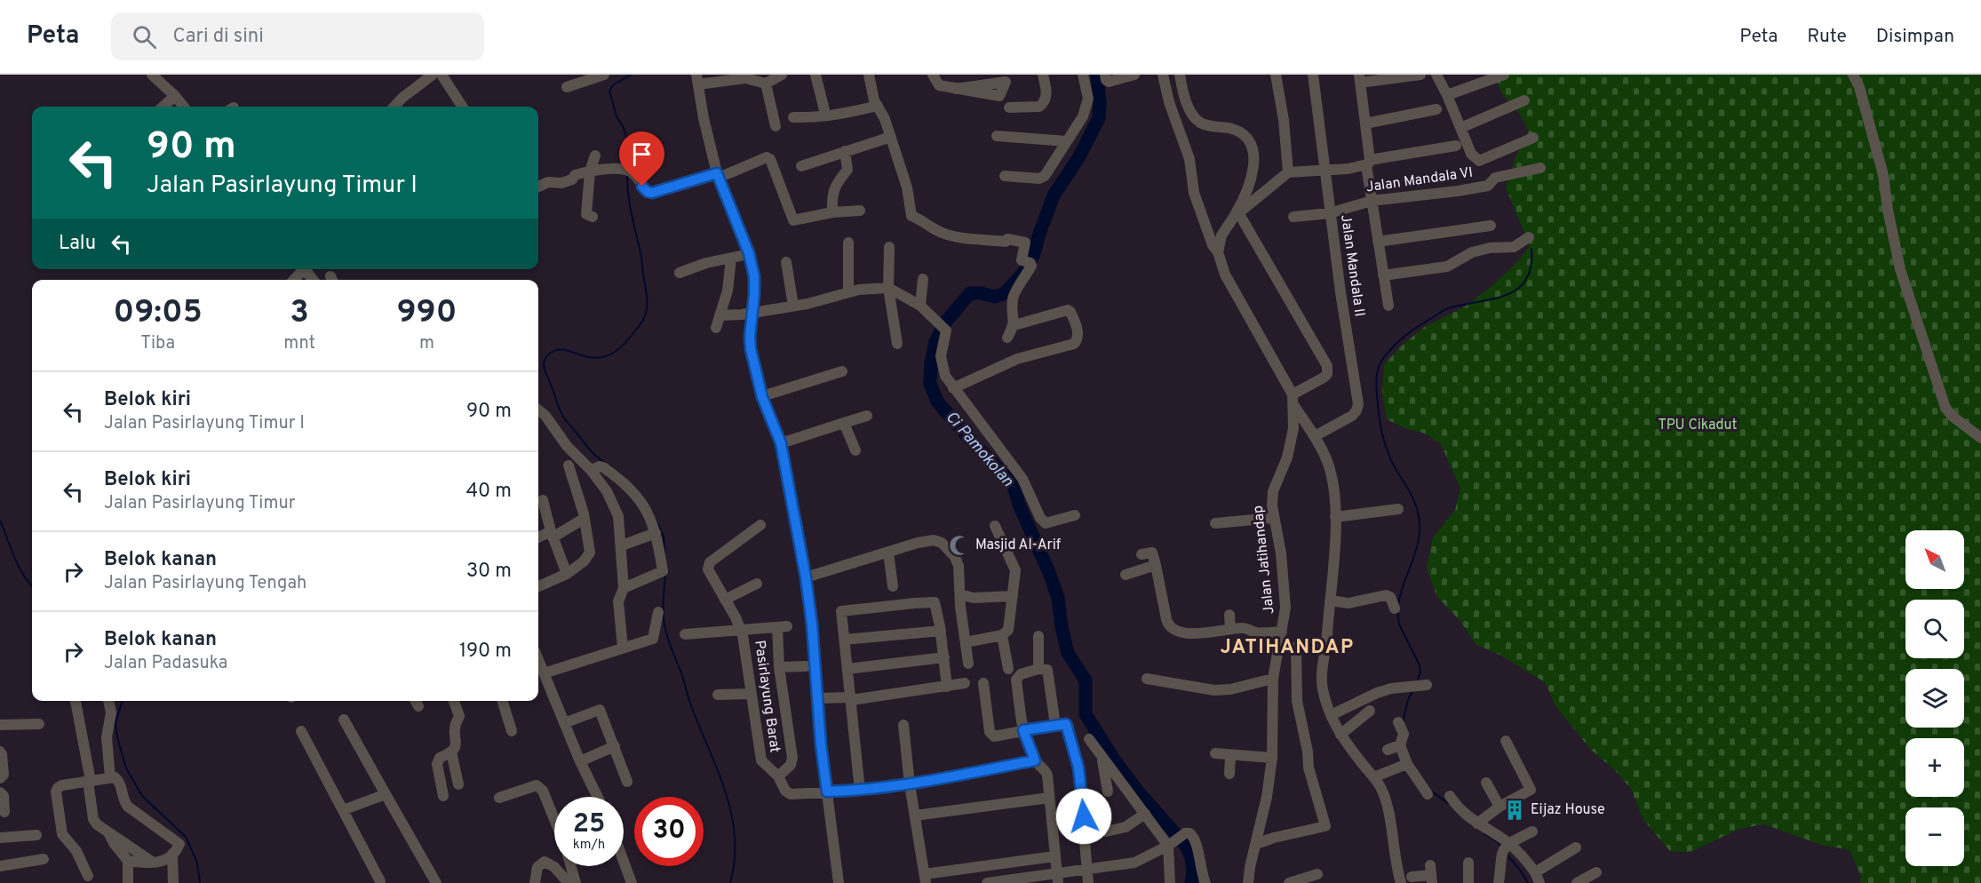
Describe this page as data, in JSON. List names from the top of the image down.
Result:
{
  "streets": {
    "street": [
      "Jalan Mandala VI",
      "Jalan Mandala II",
      "Jalan Jatihandap",
      "Pasirlayung Barat"
    ]
  },
  "crossings": [
    ["Jalan Mandala VI", "Jalan Mandala II"]
  ],
  "districts": ["JATIHANDAP"],
  "water": ["Ci Pamokolan"],
  "parks": ["TPU Cikadut"],
  "places": {
    "mosque": ["Masjid Al-Arif"],
    "building": ["Eijaz House"]
  },
  "north": "top left",
  "page": {
    "header": "Peta",
    "search": "Cari di sini",
    "nav": ["Peta", "Rute", "Disimpan"],
    "turn": ["90 m", "Jalan Pasirlayung Timur I"],
    "then": "Lalu",
    "eta": [
      "09:05",
      "Tiba",
      "3",
      "mnt",
      "990",
      "m"
    ],
    "list": [
      {
        "name": "Belok kiri",
        "note": "Jalan Pasirlayung Timur I",
        "value": "90 m"
      },
      {
        "name": "Belok kiri",
        "note": "Jalan Pasirlayung Timur",
        "value": "40 m"
      },
      {
        "name": "Belok kanan",
        "note": "Jalan Pasirlayung Tengah",
        "value": "30 m"
      },
      {
        "name": "Belok kanan",
        "note": "Jalan Padasuka",
        "value": "190 m"
      }
    ],
    "map_buttons": ["+", "−"],
    "speed": "25 km/h",
    "limit": "30"
  }
}
